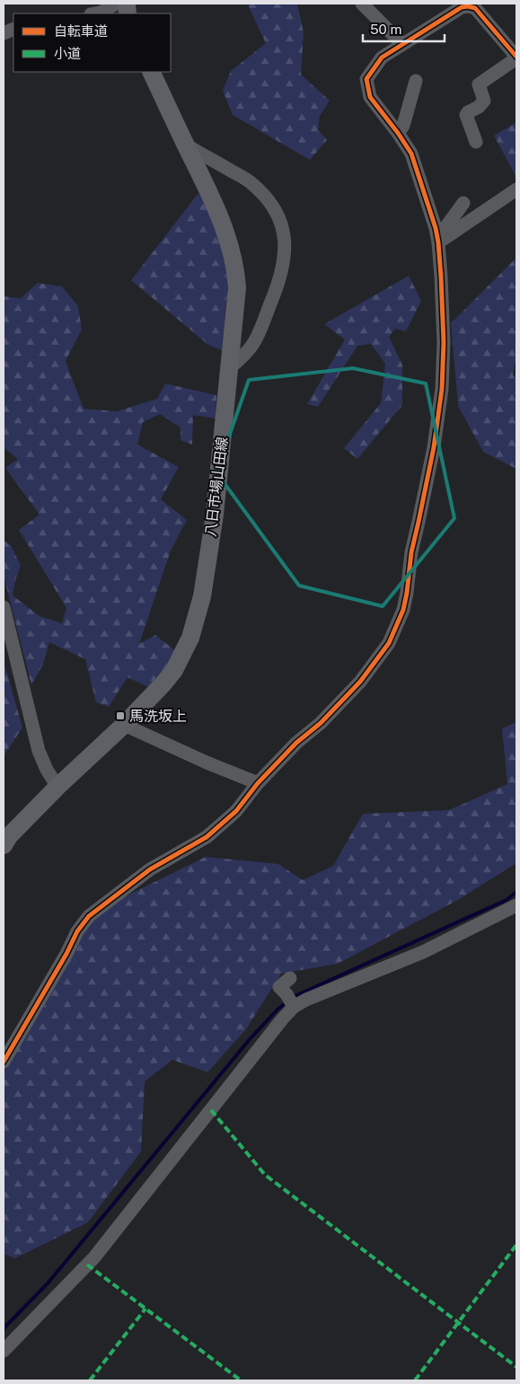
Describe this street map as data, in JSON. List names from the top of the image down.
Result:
{
  "streets": {
    "main road": ["八日市場山田線"]
  },
  "places": {
    "transit": ["馬洗坂上"]
  },
  "legend": ["自転車道", "小道"],
  "scale_bar": "50 m"
}
